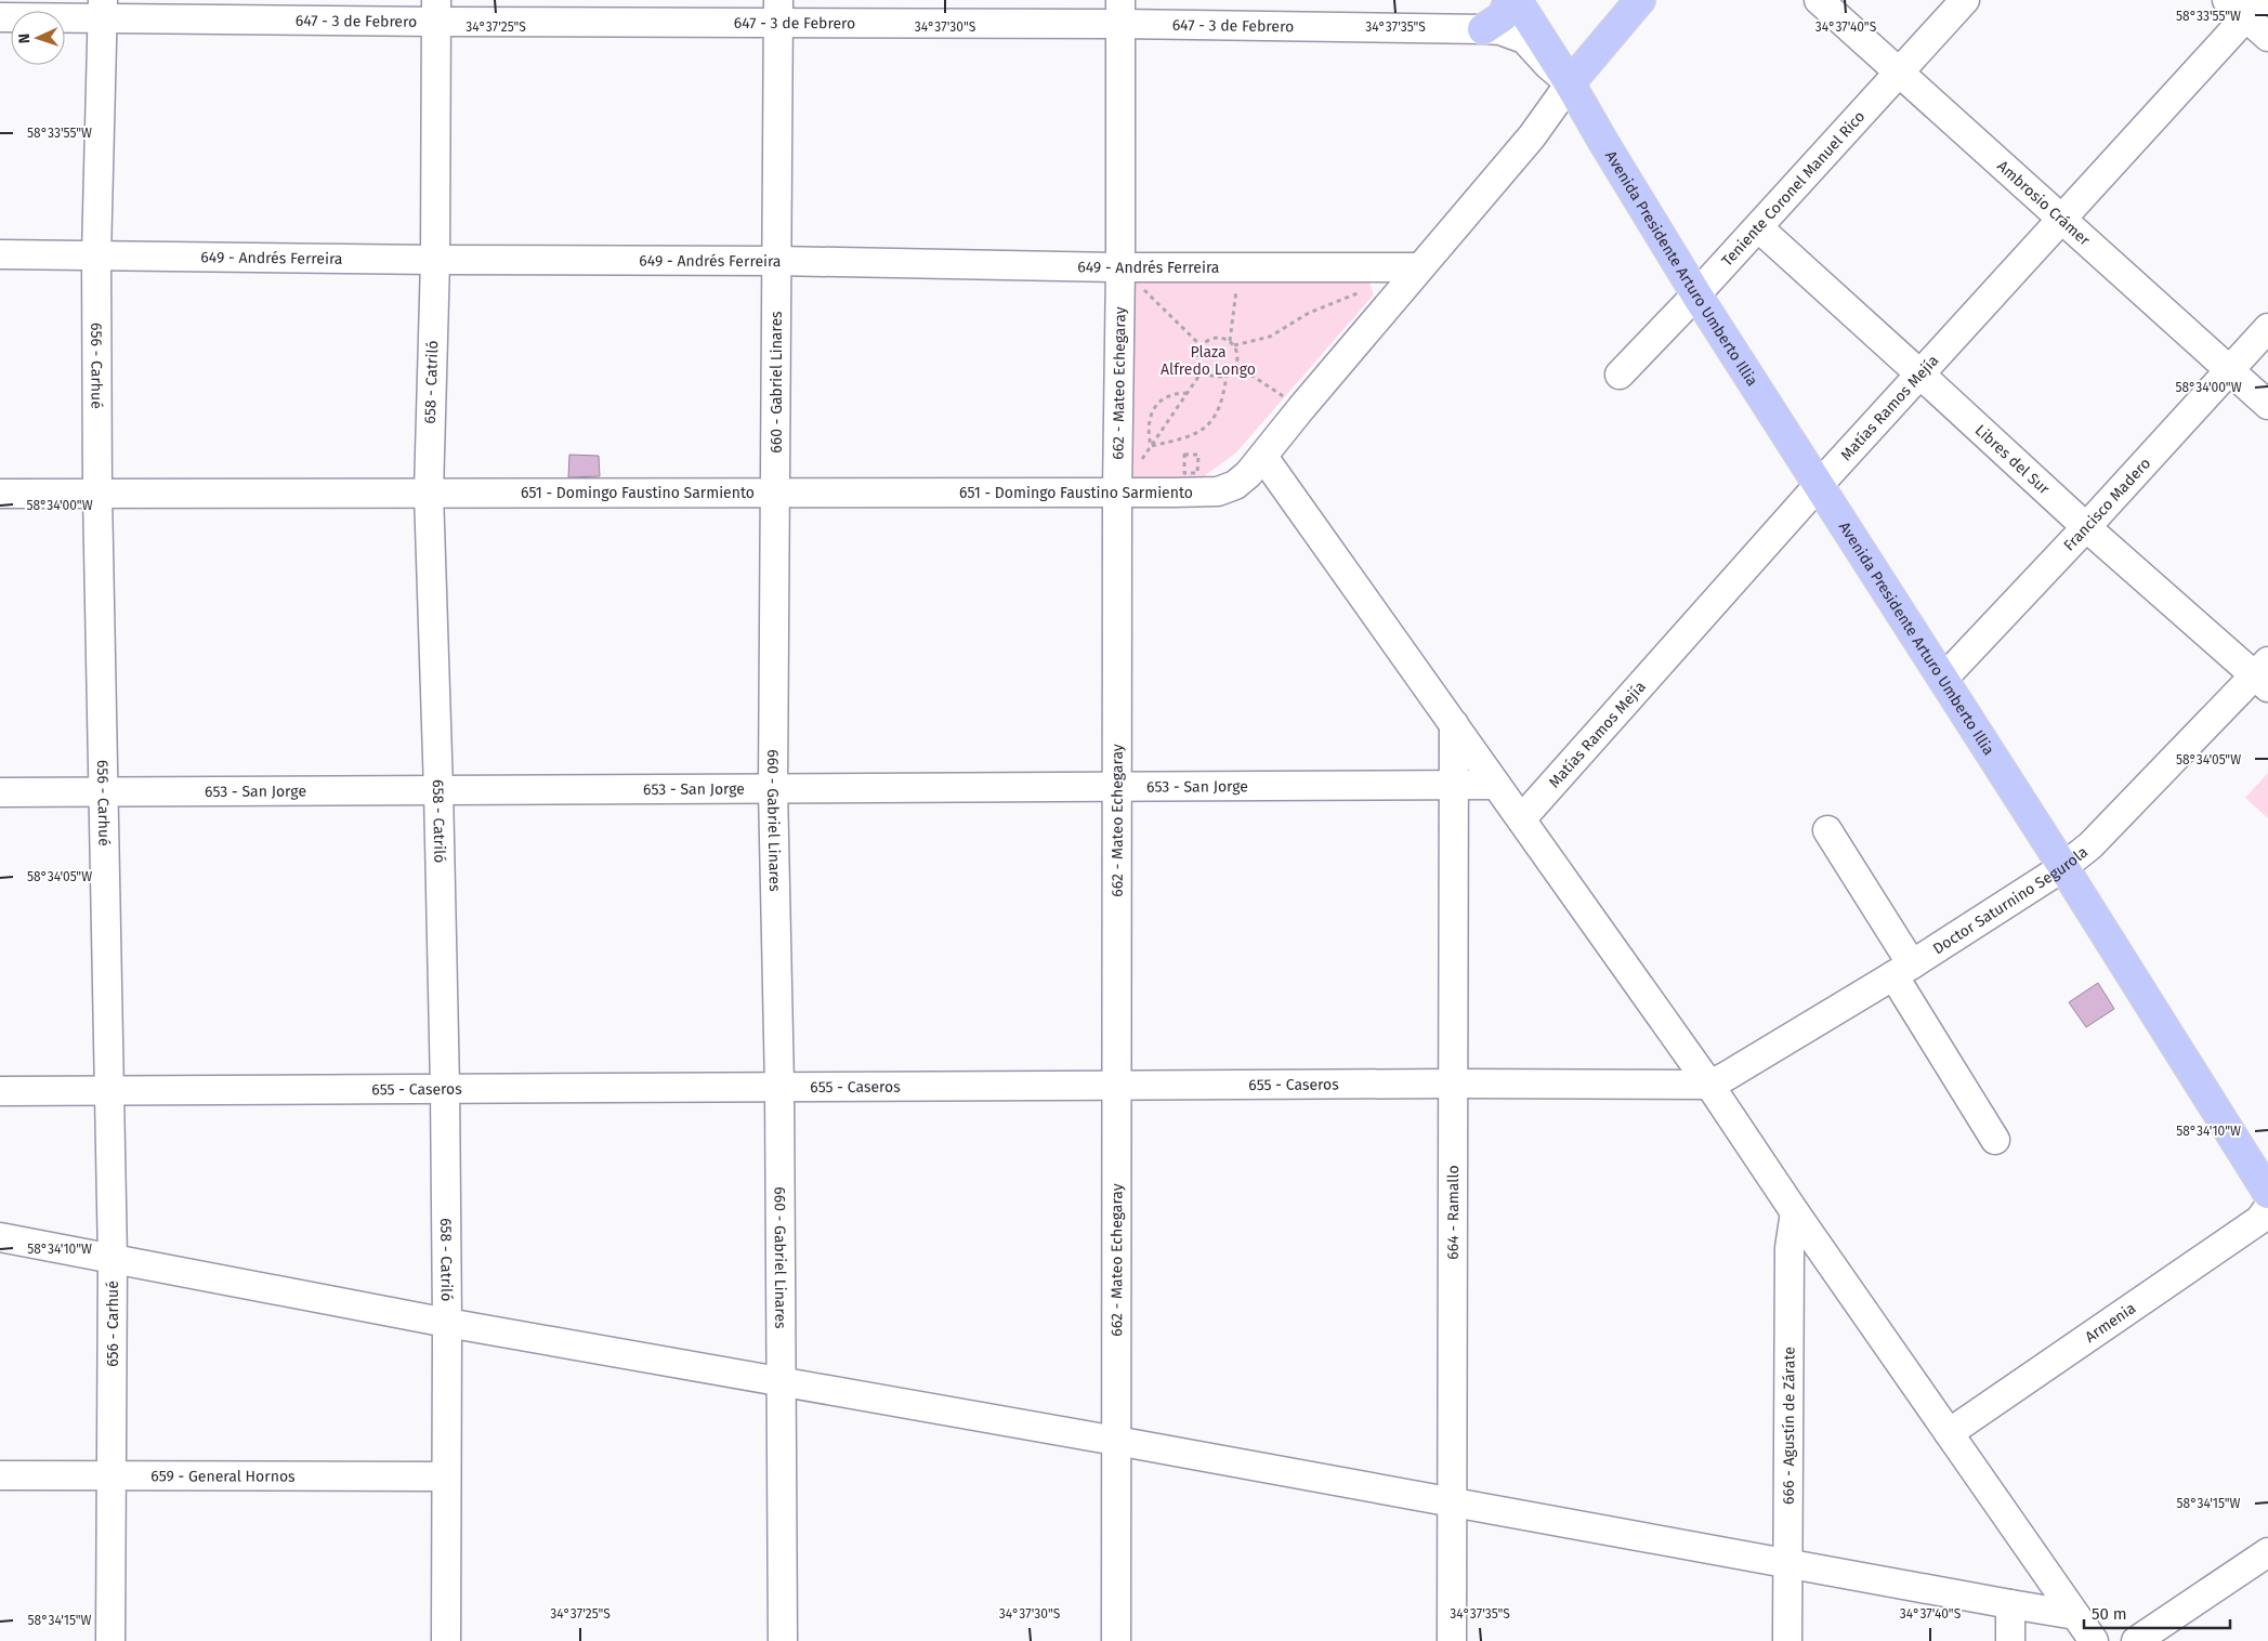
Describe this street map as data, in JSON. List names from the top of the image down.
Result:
{
  "streets": {
    "main road": ["Avenida Presidente Arturo Umberto Illia"],
    "street": [
      "647 - 3 de Febrero",
      "Teniente Coronel Manuel Rico",
      "Ambrosio Crámer",
      "649 - Andrés Ferreira",
      "656 - Carhué",
      "658 - Catriló",
      "660 - Gabriel Linares",
      "662 - Mateo Echegaray",
      "Matías Ramos Mejía",
      "Libres del Sur",
      "651 - Domingo Faustino Sarmiento",
      "Francisco Madero",
      "653 - San Jorge",
      "Doctor Saturnino Segurola",
      "655 - Caseros",
      "664 - Ramallo",
      "Armenia",
      "666 - Agustín de Zárate",
      "659 - General Hornos"
    ]
  },
  "crossings": [
    ["647 - 3 de Febrero", "Avenida Presidente Arturo Umberto Illia"],
    ["647 - 3 de Febrero", "656 - Carhué"],
    ["647 - 3 de Febrero", "658 - Catriló"],
    ["647 - 3 de Febrero", "660 - Gabriel Linares"],
    ["647 - 3 de Febrero", "662 - Mateo Echegaray"],
    ["647 - 3 de Febrero", "651 - Domingo Faustino Sarmiento"],
    ["Teniente Coronel Manuel Rico", "Ambrosio Crámer"],
    ["Teniente Coronel Manuel Rico", "Avenida Presidente Arturo Umberto Illia"],
    ["Teniente Coronel Manuel Rico", "Libres del Sur"],
    ["Ambrosio Crámer", "Matías Ramos Mejía"],
    ["Ambrosio Crámer", "Francisco Madero"],
    ["649 - Andrés Ferreira", "656 - Carhué"],
    ["649 - Andrés Ferreira", "658 - Catriló"],
    ["649 - Andrés Ferreira", "660 - Gabriel Linares"],
    ["649 - Andrés Ferreira", "662 - Mateo Echegaray"],
    ["649 - Andrés Ferreira", "651 - Domingo Faustino Sarmiento"],
    ["Avenida Presidente Arturo Umberto Illia", "Matías Ramos Mejía"],
    ["Avenida Presidente Arturo Umberto Illia", "651 - Domingo Faustino Sarmiento"],
    ["Avenida Presidente Arturo Umberto Illia", "Francisco Madero"],
    ["Avenida Presidente Arturo Umberto Illia", "Doctor Saturnino Segurola"],
    ["656 - Carhué", "651 - Domingo Faustino Sarmiento"],
    ["656 - Carhué", "653 - San Jorge"],
    ["656 - Carhué", "655 - Caseros"],
    ["656 - Carhué", "659 - General Hornos"],
    ["658 - Catriló", "651 - Domingo Faustino Sarmiento"],
    ["658 - Catriló", "653 - San Jorge"],
    ["658 - Catriló", "655 - Caseros"],
    ["658 - Catriló", "659 - General Hornos"],
    ["660 - Gabriel Linares", "651 - Domingo Faustino Sarmiento"],
    ["660 - Gabriel Linares", "653 - San Jorge"],
    ["660 - Gabriel Linares", "655 - Caseros"],
    ["662 - Mateo Echegaray", "651 - Domingo Faustino Sarmiento"],
    ["662 - Mateo Echegaray", "653 - San Jorge"],
    ["662 - Mateo Echegaray", "655 - Caseros"],
    ["Matías Ramos Mejía", "Libres del Sur"],
    ["Libres del Sur", "Francisco Madero"],
    ["Libres del Sur", "Doctor Saturnino Segurola"],
    ["653 - San Jorge", "664 - Ramallo"],
    ["Doctor Saturnino Segurola", "655 - Caseros"],
    ["655 - Caseros", "664 - Ramallo"]
  ],
  "parks": ["Plaza Alfredo Longo"],
  "scale_bar": "50 m",
  "north": "left",
  "coordinates": [
    "58°33'55\"W",
    "34°37'25\"S",
    "34°37'30\"S",
    "34°37'35\"S",
    "34°37'40\"S",
    "58°34'00\"W",
    "58°34'05\"W",
    "58°34'10\"W",
    "58°34'15\"W"
  ]
}
